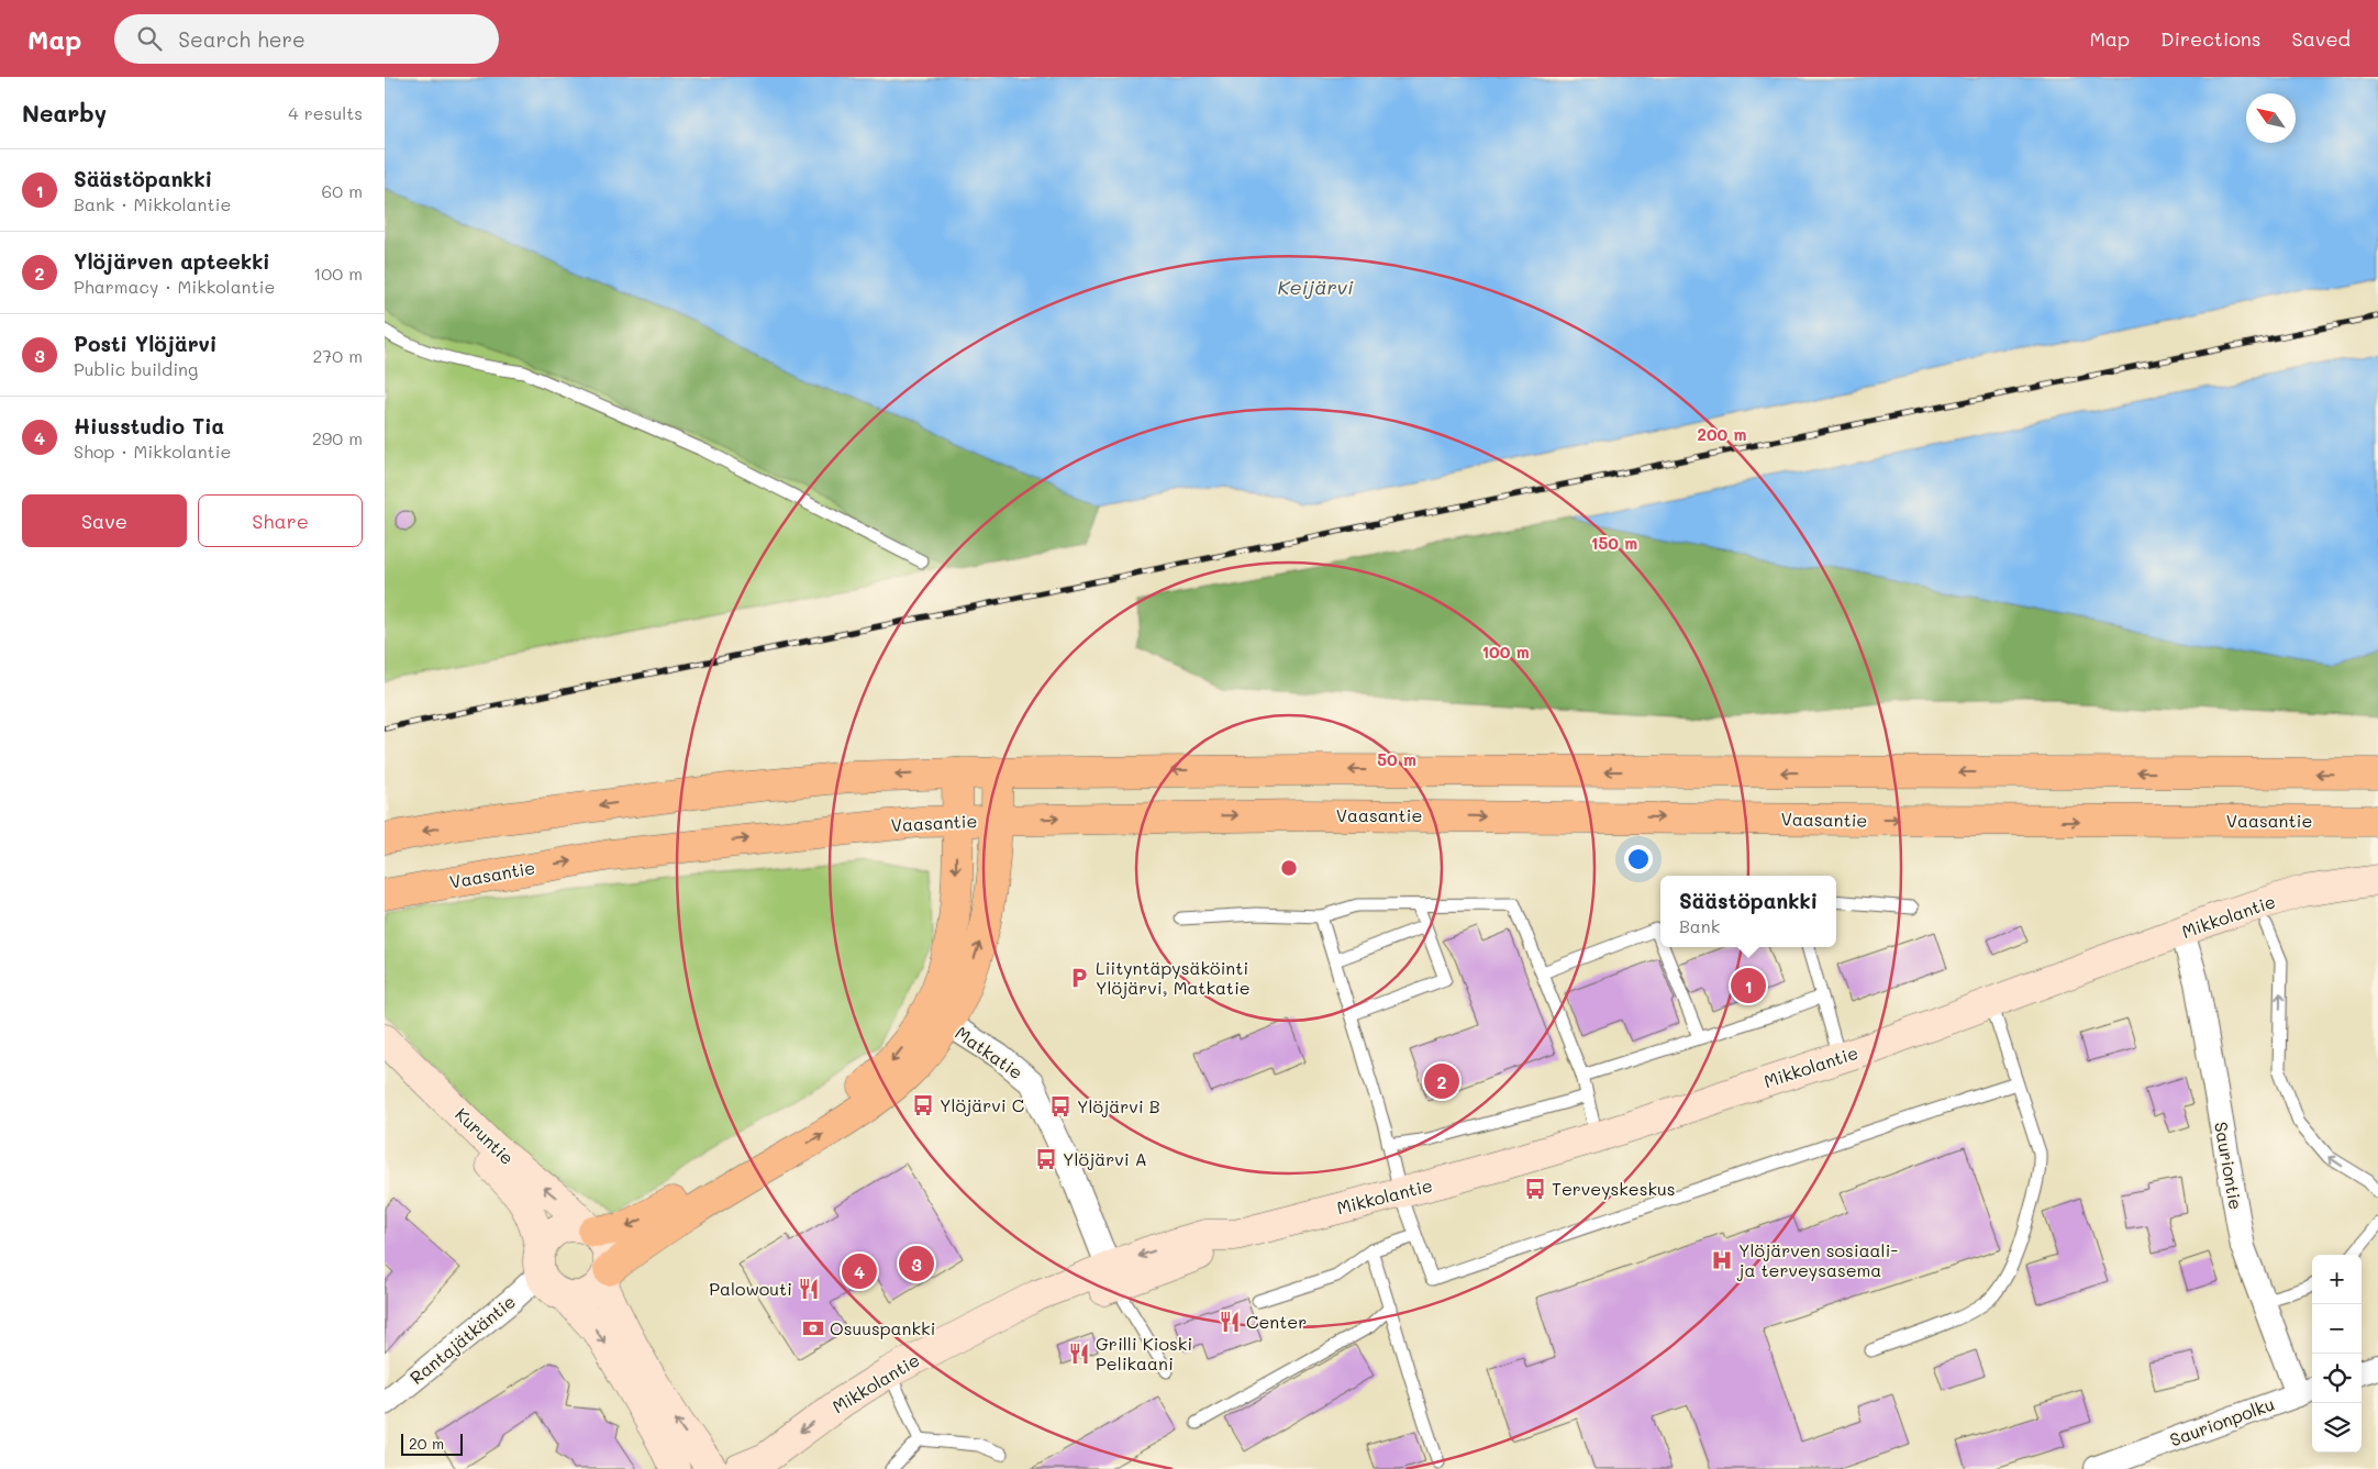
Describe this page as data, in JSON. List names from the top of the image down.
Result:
{
  "streets": {
    "highway": ["Vaasantie"],
    "main road": ["Mikkolantie", "Kuruntie"],
    "street": [
      "Matkatie",
      "Sauriontie",
      "Rantajätkäntie",
      "Saurionpolku"
    ]
  },
  "crossings": [
    ["Mikkolantie", "Matkatie"],
    ["Mikkolantie", "Sauriontie"],
    ["Kuruntie", "Rantajätkäntie"],
    ["Sauriontie", "Saurionpolku"]
  ],
  "water": ["Keijärvi"],
  "places": {
    "parking": ["Liityntäpysäköinti Ylöjärvi, Matkatie"],
    "bus stop": [
      "Ylöjärvi C",
      "Ylöjärvi B",
      "Ylöjärvi A",
      "Terveyskeskus"
    ],
    "hospital": ["Ylöjärven sosiaali- ja terveysasema"],
    "restaurant": ["Palowouti", "Center", "Grilli Kioski Pelikaani"],
    "bank": ["Osuuspankki"]
  },
  "scale_bar": "20 m",
  "north": "top left",
  "page": {
    "header": "Map",
    "search": "Search here",
    "nav": ["Map", "Directions", "Saved"],
    "heading": ["Nearby", "4 results"],
    "list": [
      {
        "mark": "1",
        "name": "Säästöpankki",
        "note": "Bank · Mikkolantie",
        "value": "60 m"
      },
      {
        "mark": "2",
        "name": "Ylöjärven apteekki",
        "note": "Pharmacy · Mikkolantie",
        "value": "100 m"
      },
      {
        "mark": "3",
        "name": "Posti Ylöjärvi",
        "note": "Public building",
        "value": "270 m"
      },
      {
        "mark": "4",
        "name": "Hiusstudio Tia",
        "note": "Shop · Mikkolantie",
        "value": "290 m"
      }
    ],
    "buttons": ["Save", "Share"],
    "popup": ["Säästöpankki", "Bank"],
    "pins": [
      "1",
      "2",
      "3",
      "4"
    ],
    "map_buttons": ["+", "−"],
    "scale": "20 m"
  },
  "rings": [
    "200 m",
    "150 m",
    "100 m",
    "50 m"
  ]
}
